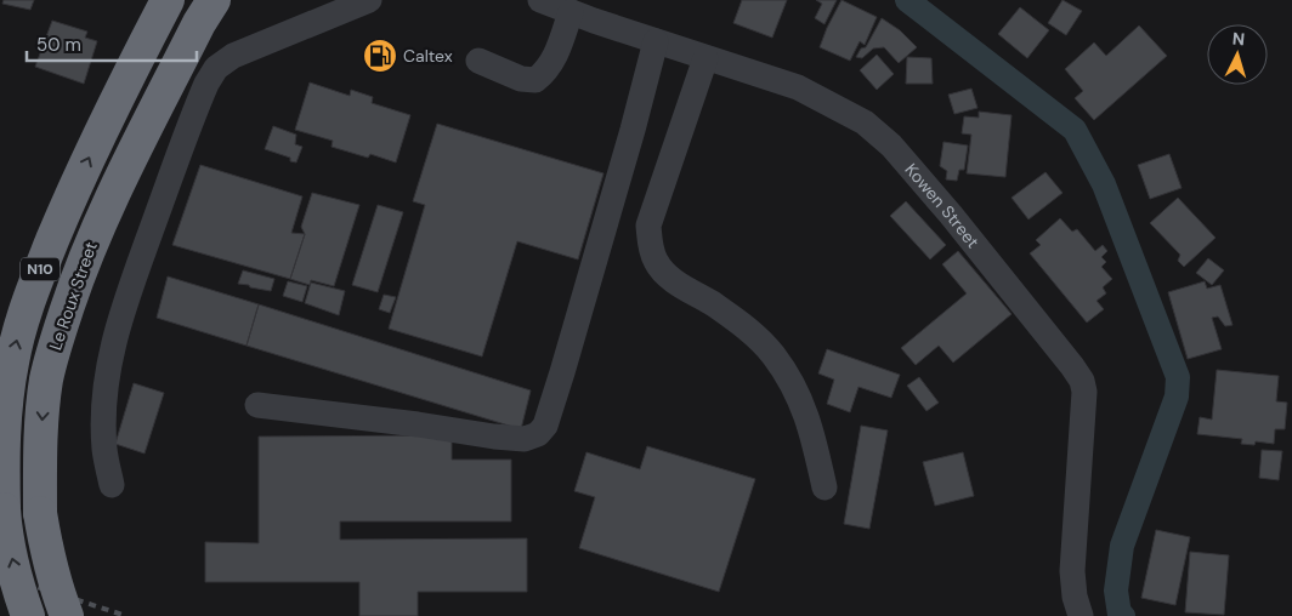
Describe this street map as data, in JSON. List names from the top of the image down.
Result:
{
  "streets": {
    "highway": ["N10", "Le Roux Street"],
    "street": ["Kowen Street"]
  },
  "places": {
    "fuel station": ["Caltex"]
  },
  "scale_bar": "50 m",
  "north": "top"
}
